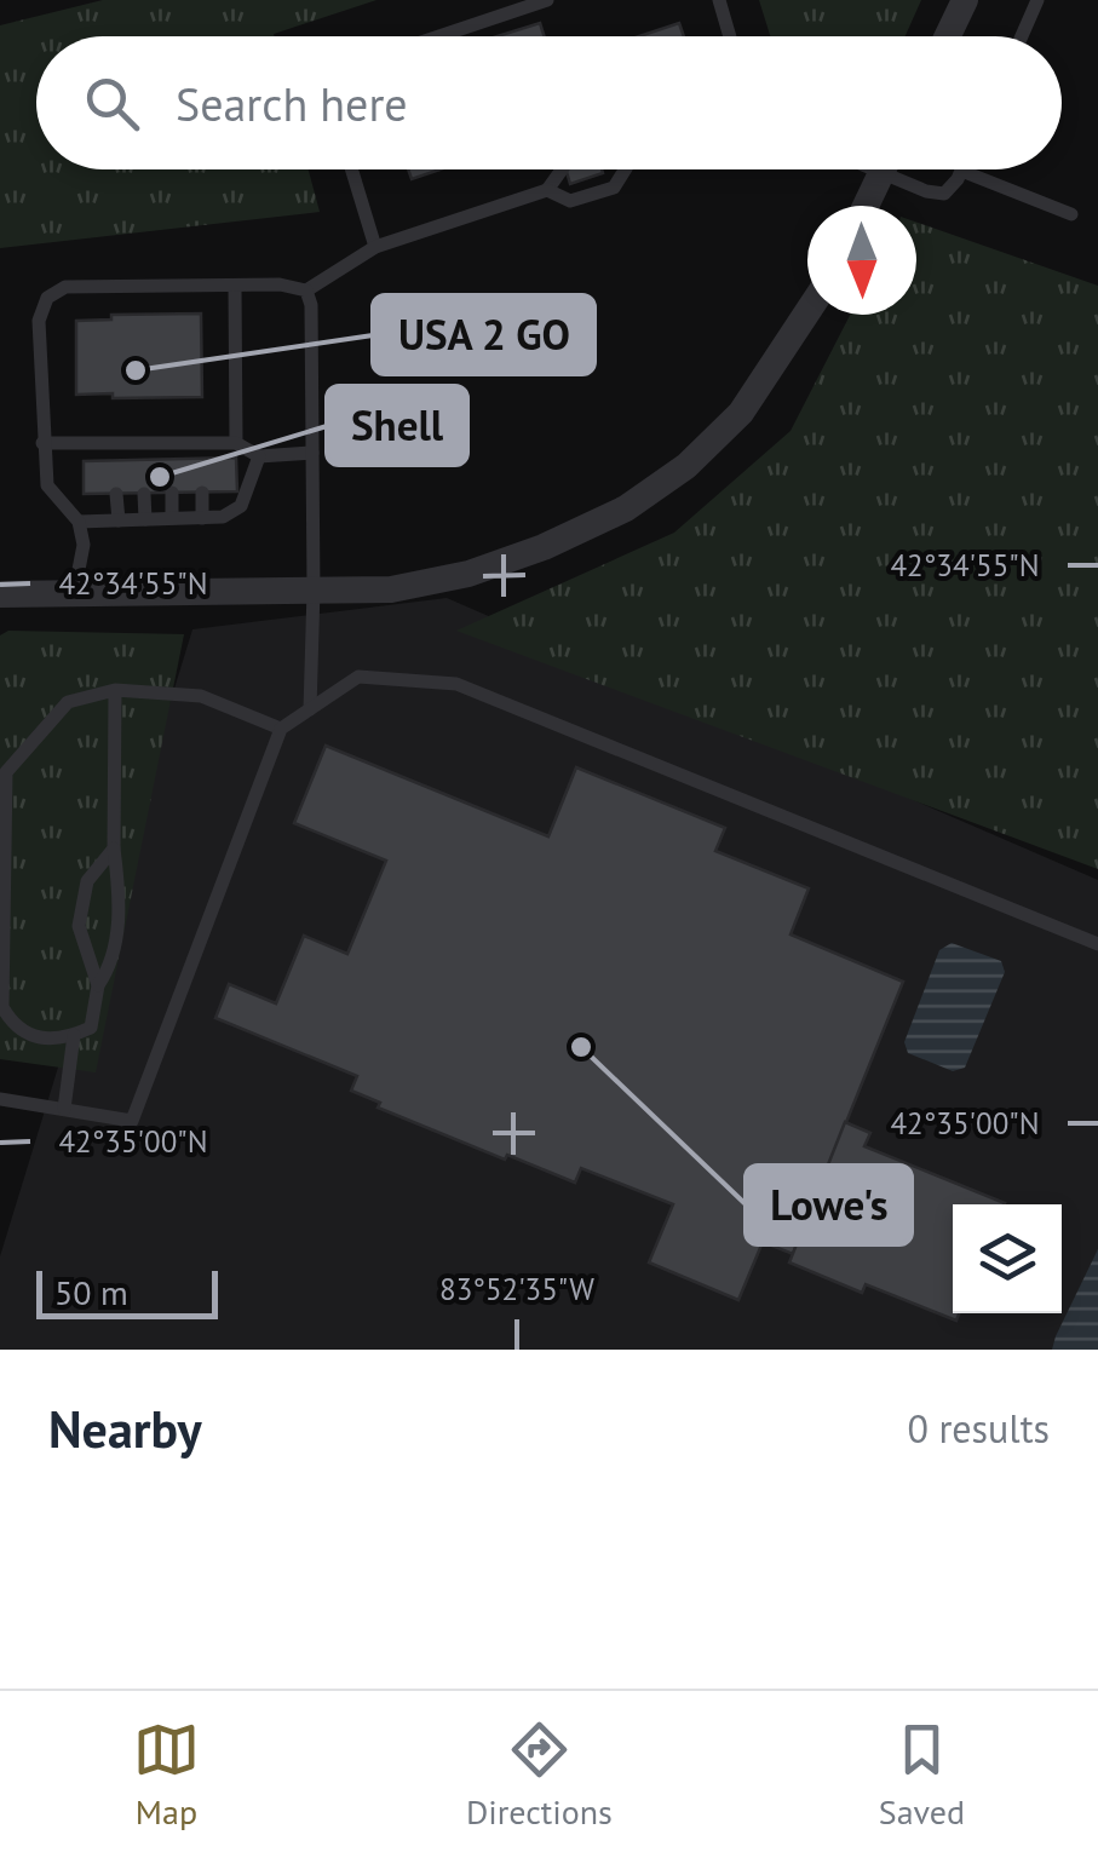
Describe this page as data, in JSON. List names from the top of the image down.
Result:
{
  "places": ["USA 2 GO", "Shell", "Lowe's"],
  "scale_bar": "50 m",
  "north": "bottom",
  "page": {
    "search": "Search here",
    "scale": "50 m",
    "heading": ["Nearby", "0 results"],
    "nav": ["Map", "Directions", "Saved"]
  },
  "coordinates": ["42°34'55\"N", "42°35'00\"N", "83°52'35\"W"]
}
